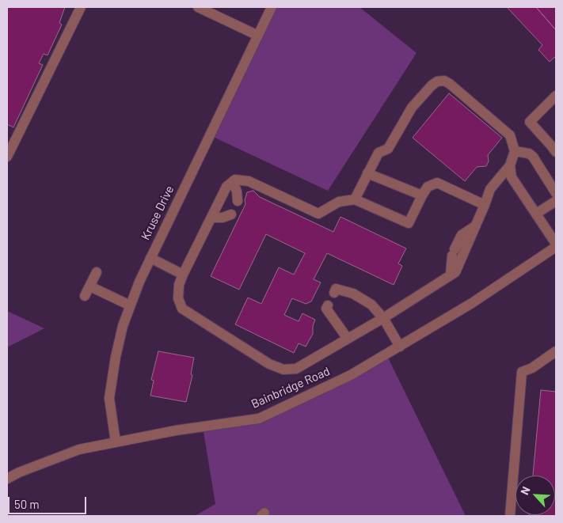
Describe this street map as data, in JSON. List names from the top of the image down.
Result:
{
  "streets": {
    "street": ["Kruse Drive", "Bainbridge Road"]
  },
  "crossings": [
    ["Kruse Drive", "Bainbridge Road"]
  ],
  "scale_bar": "50 m",
  "north": "top left"
}
